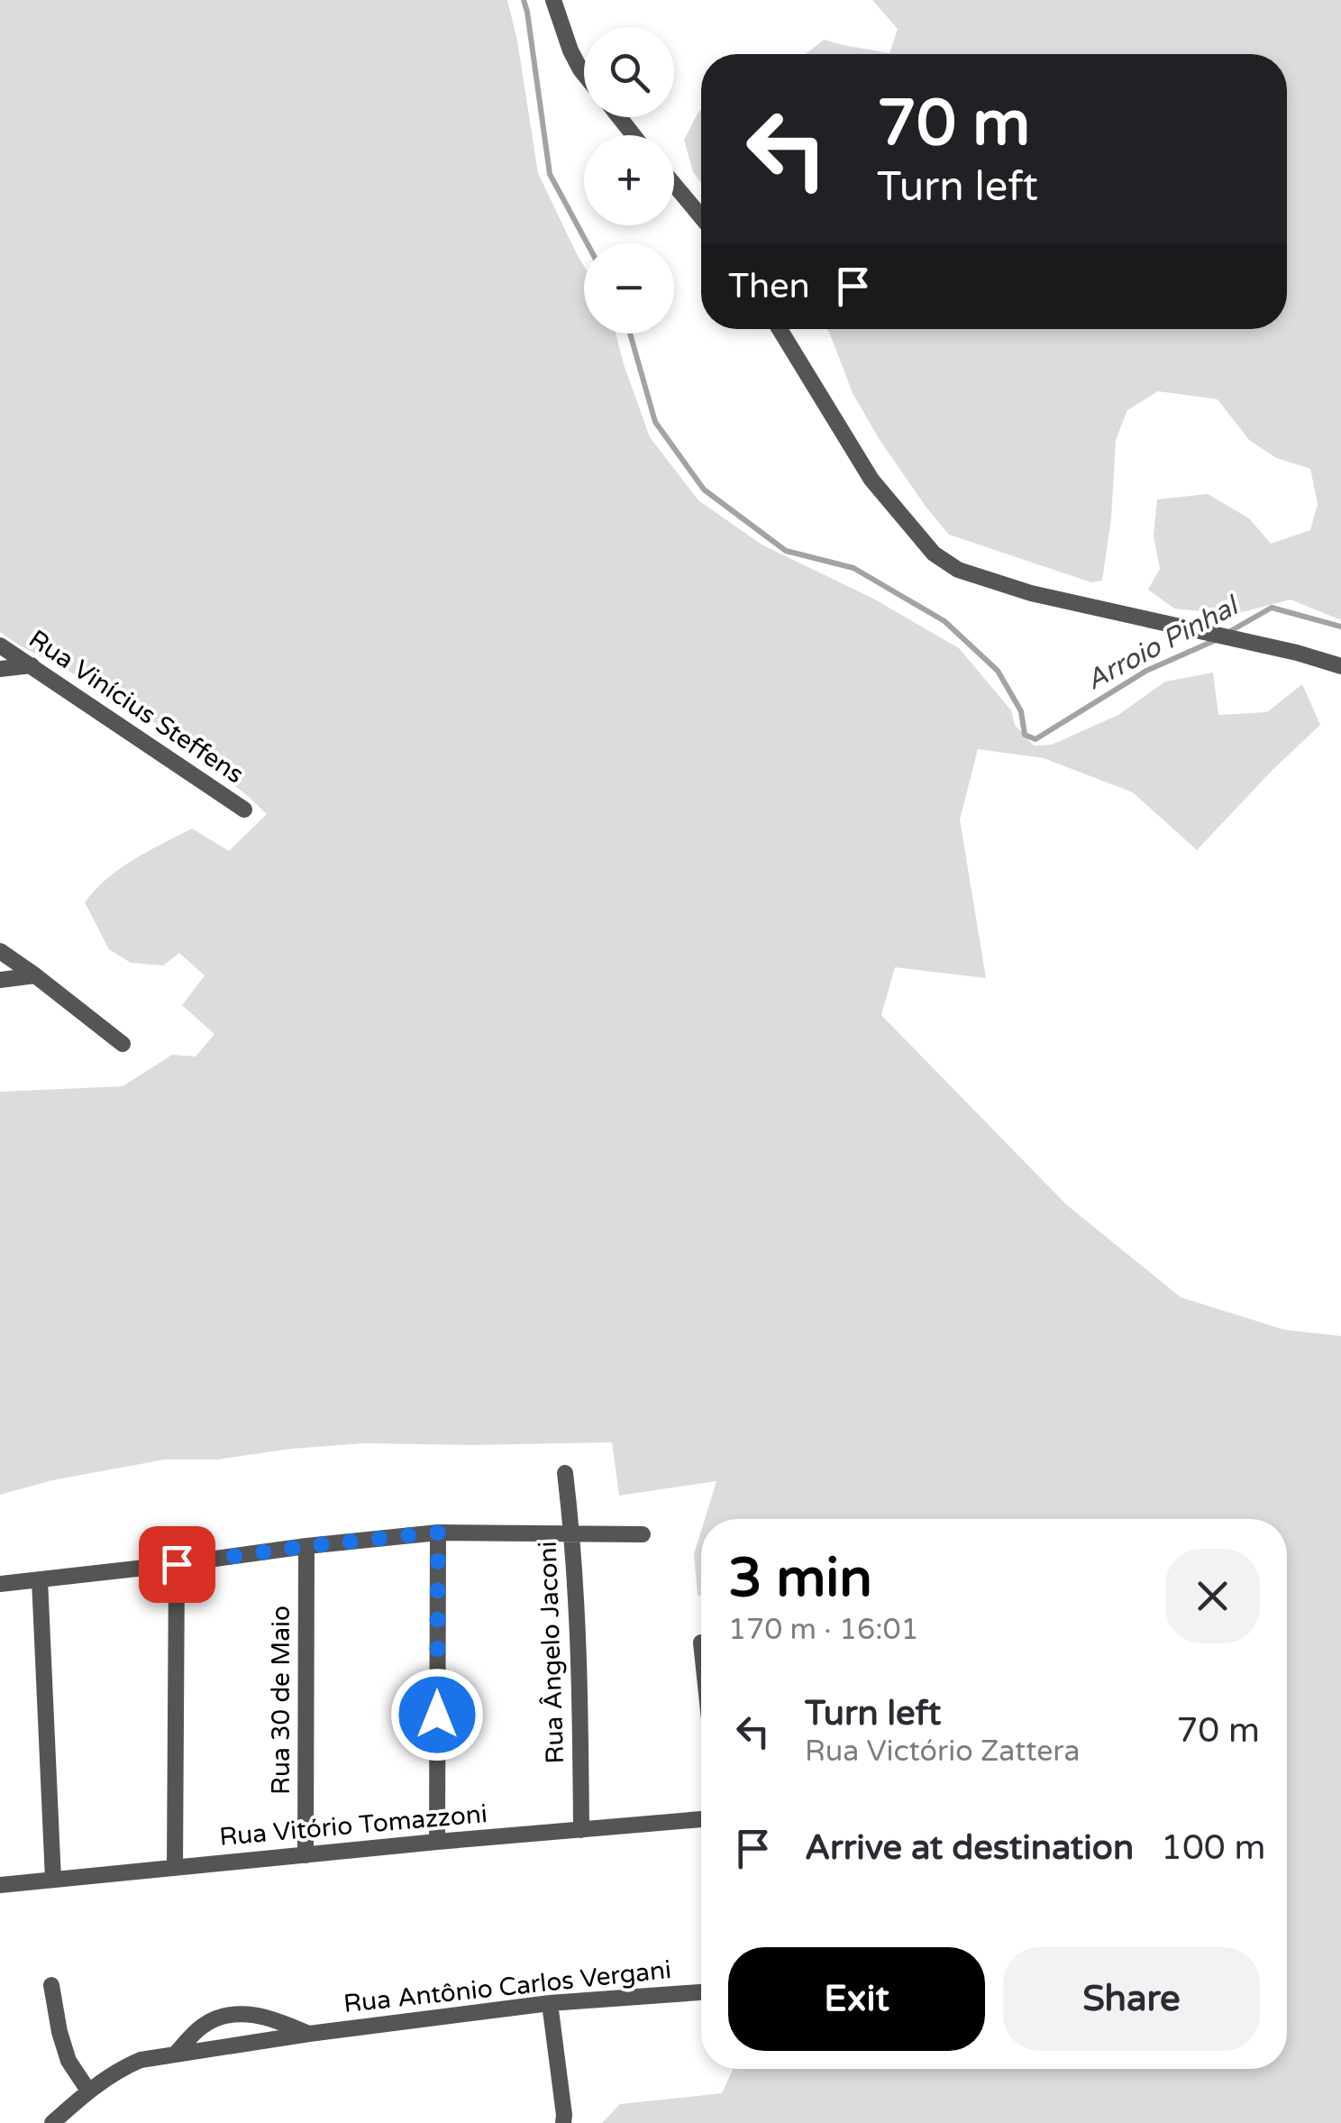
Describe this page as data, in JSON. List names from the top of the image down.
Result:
{
  "streets": {
    "street": [
      "Rua Vinícius Steffens",
      "Rua Ângelo Jaconi",
      "Rua 30 de Maio",
      "Rua Vitório Tomazzoni",
      "Rua Antônio Carlos Vergani"
    ]
  },
  "crossings": [
    ["Rua Ângelo Jaconi", "Rua Vitório Tomazzoni"],
    ["Rua 30 de Maio", "Rua Vitório Tomazzoni"]
  ],
  "water": ["Arroio Pinhal"],
  "page": {
    "map_buttons": ["+", "−"],
    "turn": ["70 m", "Turn left"],
    "then": "Then",
    "heading": ["3 min", "170 m · 16:01"],
    "list": [
      {
        "name": "Turn left",
        "note": "Rua Victório Zattera",
        "value": "70 m"
      },
      {
        "name": "Arrive at destination",
        "value": "100 m"
      }
    ],
    "buttons": ["Exit", "Share"]
  }
}
